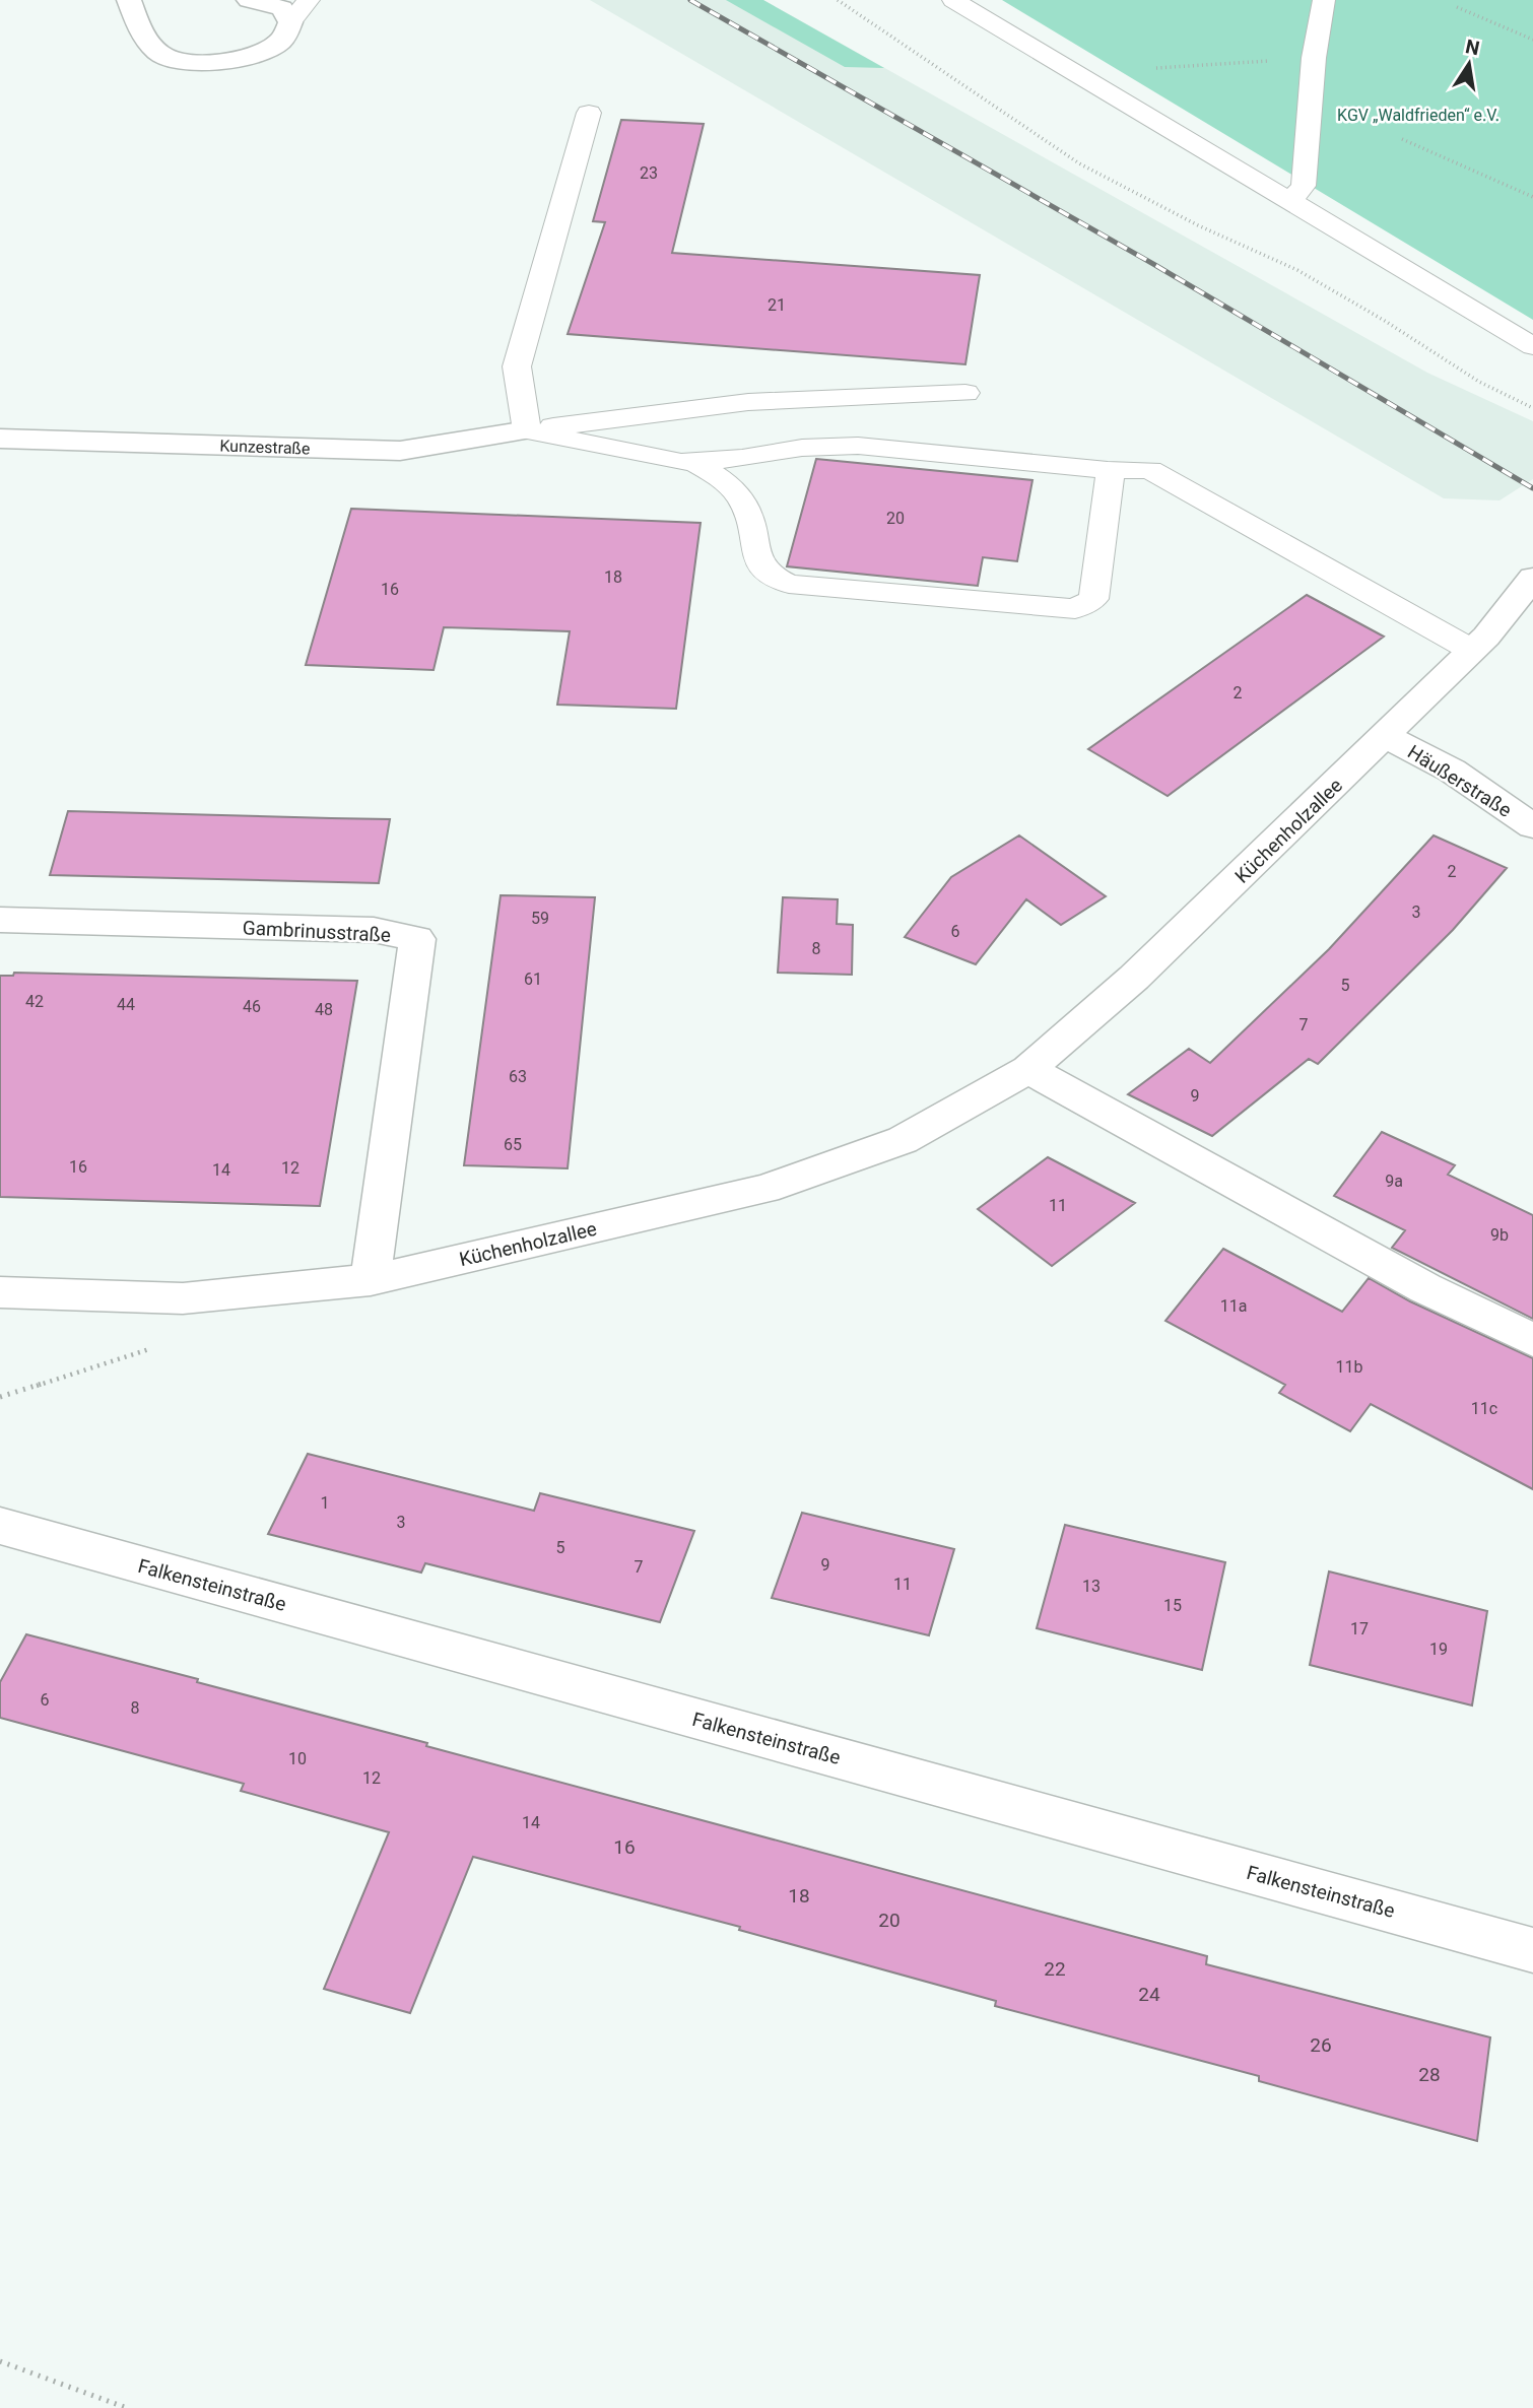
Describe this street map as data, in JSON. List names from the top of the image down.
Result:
{
  "streets": {
    "street": [
      "Kunzestraße",
      "Häußerstraße",
      "Küchenholzallee",
      "Gambrinusstraße",
      "Falkensteinstraße"
    ]
  },
  "crossings": [
    ["Häußerstraße", "Küchenholzallee"],
    ["Küchenholzallee", "Gambrinusstraße"]
  ],
  "parks": ["KGV „Waldfrieden“ e.V."],
  "house_numbers": [
    "23",
    "21",
    "20",
    "18",
    "16",
    "2",
    "2",
    "3",
    "59",
    "6",
    "8",
    "61",
    "5",
    "42",
    "44",
    "46",
    "48",
    "7",
    "63",
    "9",
    "65",
    "16",
    "12",
    "14",
    "9a",
    "11",
    "9b",
    "11a",
    "11b",
    "11c",
    "1",
    "3",
    "5",
    "9",
    "7",
    "11",
    "13",
    "15",
    "17",
    "19",
    "6",
    "8",
    "10",
    "12",
    "14",
    "16",
    "18",
    "20",
    "22",
    "24",
    "26",
    "28"
  ],
  "north": "top"
}
